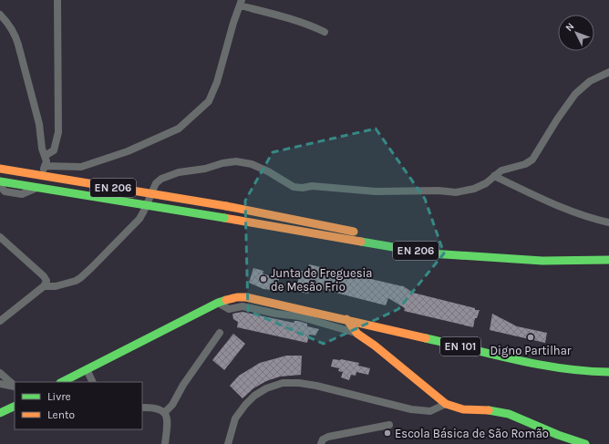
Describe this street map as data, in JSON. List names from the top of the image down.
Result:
{
  "streets": {
    "main road": ["EN 206", "EN 101"]
  },
  "places": ["Junta de Freguesia de Mesão Frio", "Digno Partilhar", "Escola Básica de São Romão"],
  "legend": ["Livre", "Lento"],
  "north": "top left"
}
